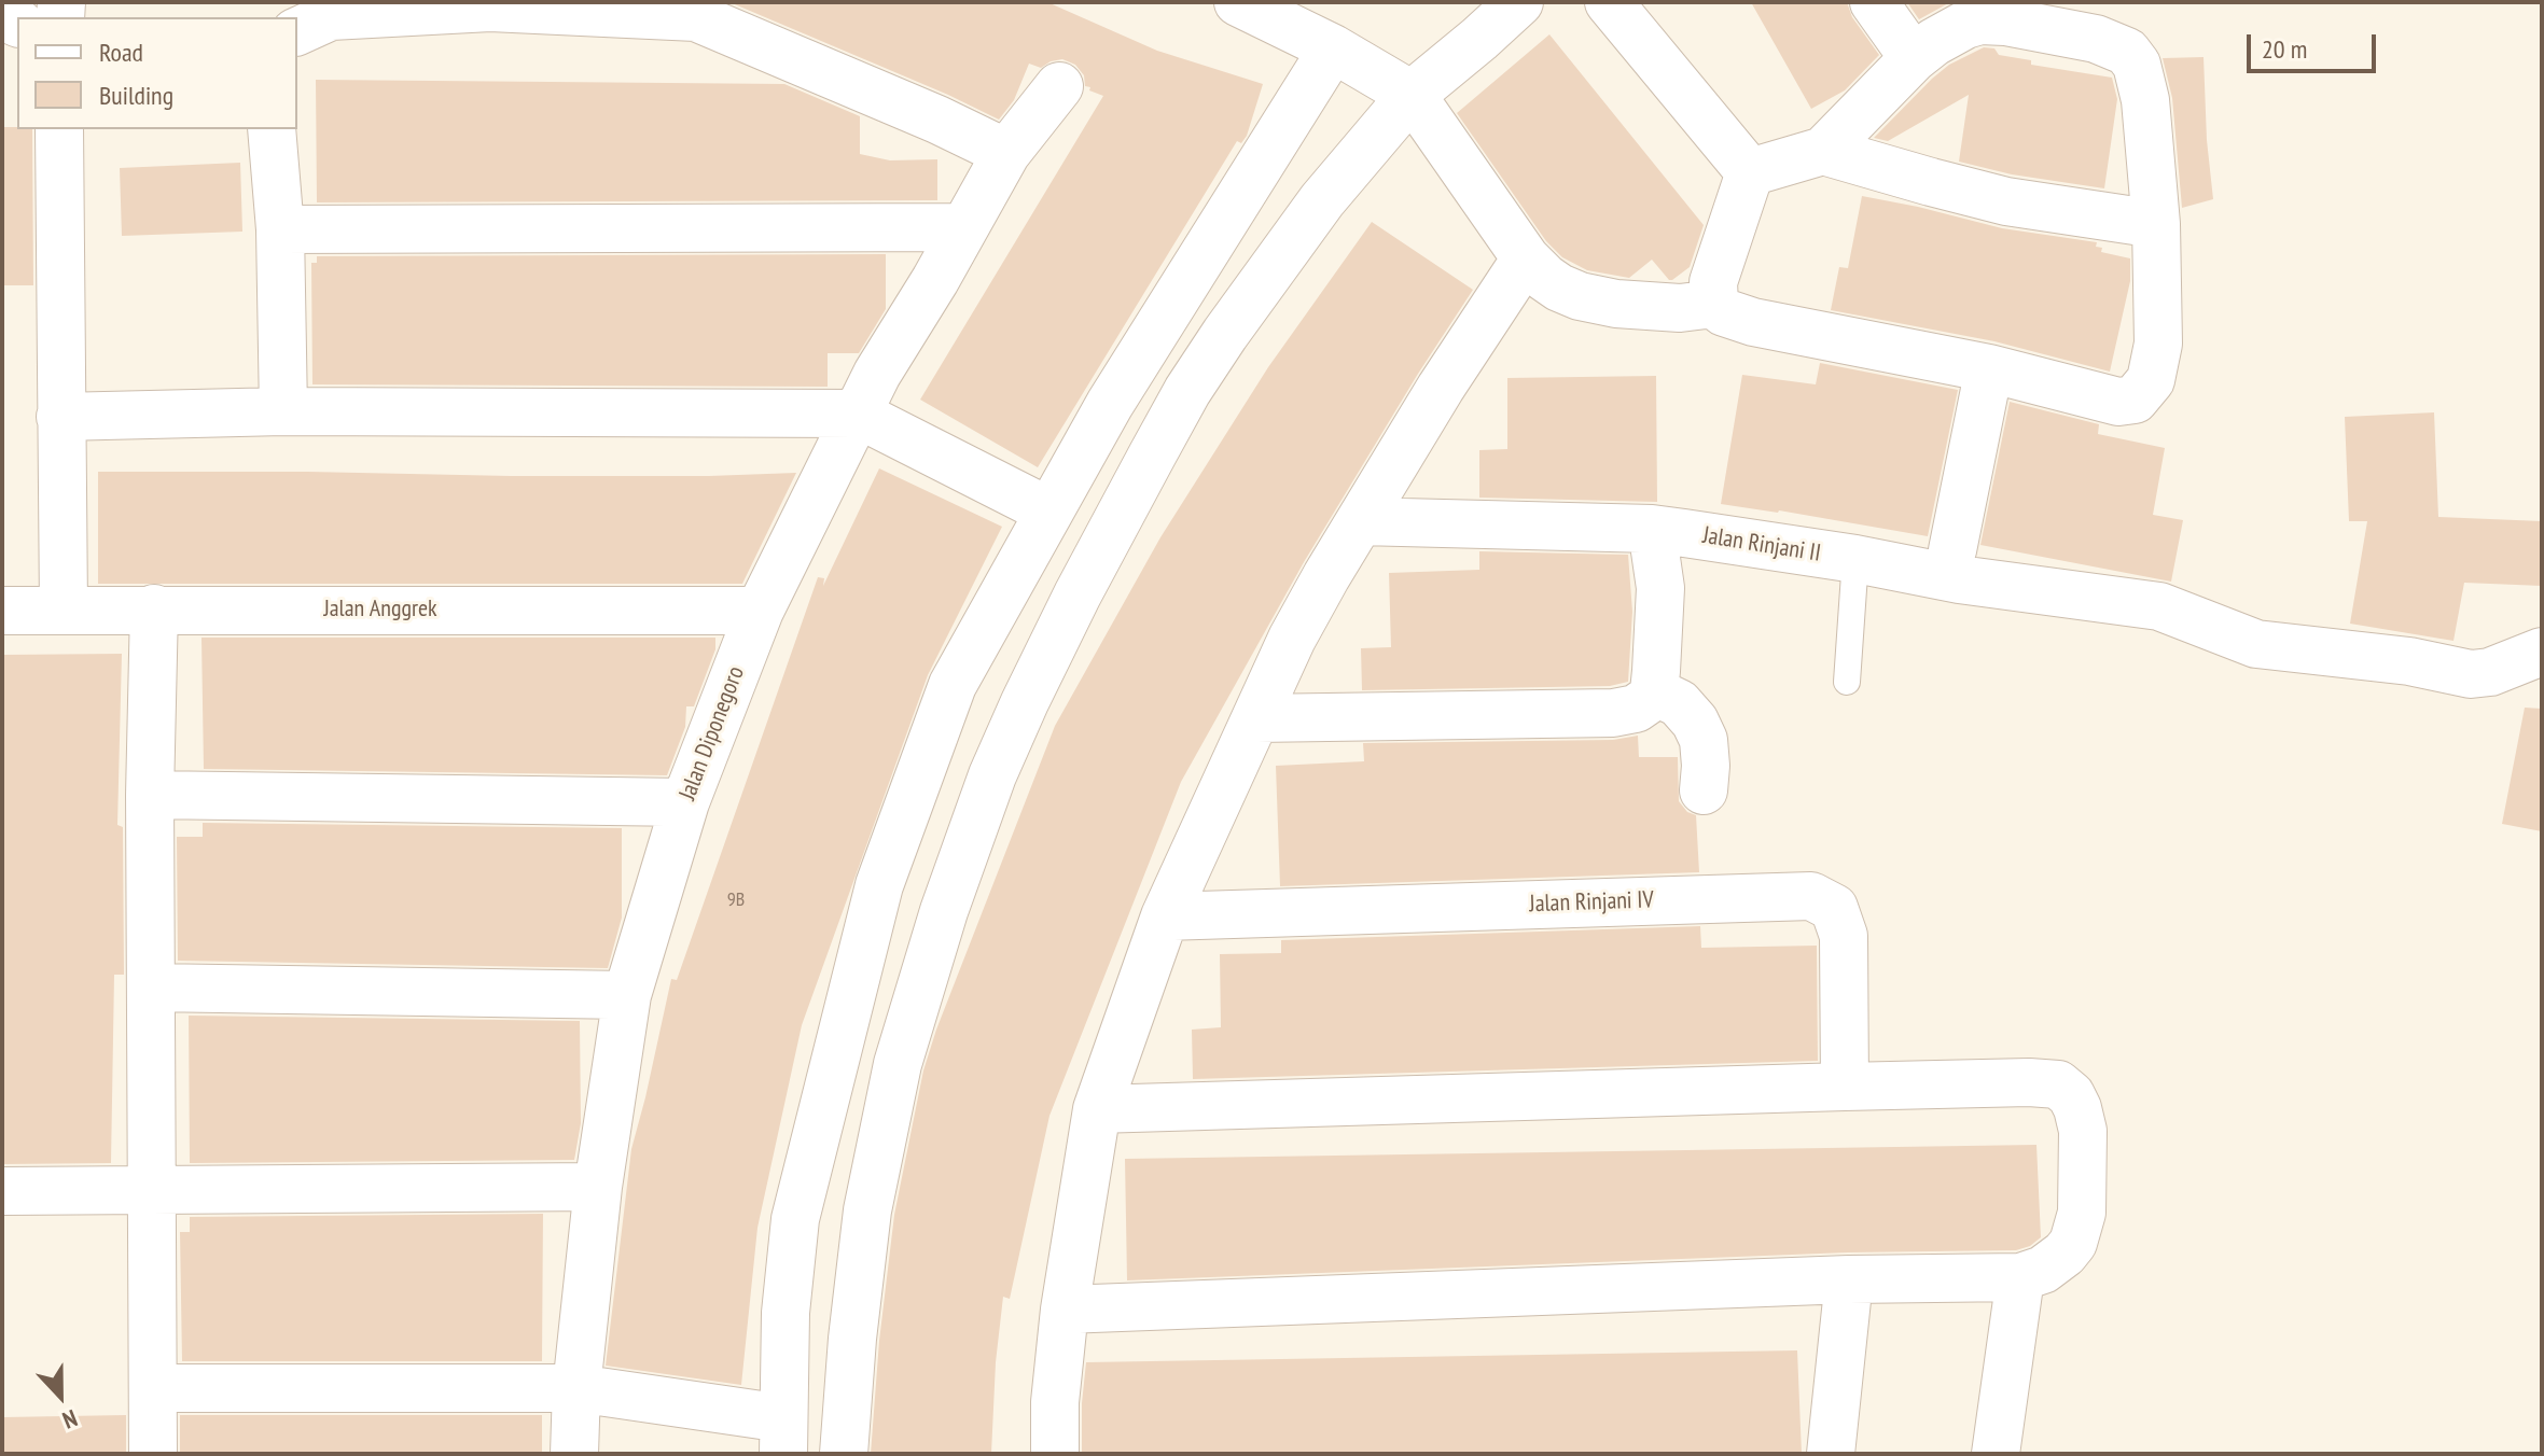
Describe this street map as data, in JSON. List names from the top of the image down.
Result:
{
  "streets": {
    "street": [
      "Jalan Rinjani II",
      "Jalan Anggrek",
      "Jalan Diponegoro",
      "Jalan Rinjani IV"
    ]
  },
  "crossings": [
    ["Jalan Anggrek", "Jalan Diponegoro"]
  ],
  "house_numbers": ["9B"],
  "legend": ["Road", "Building"],
  "scale_bar": "20 m",
  "north": "bottom"
}
